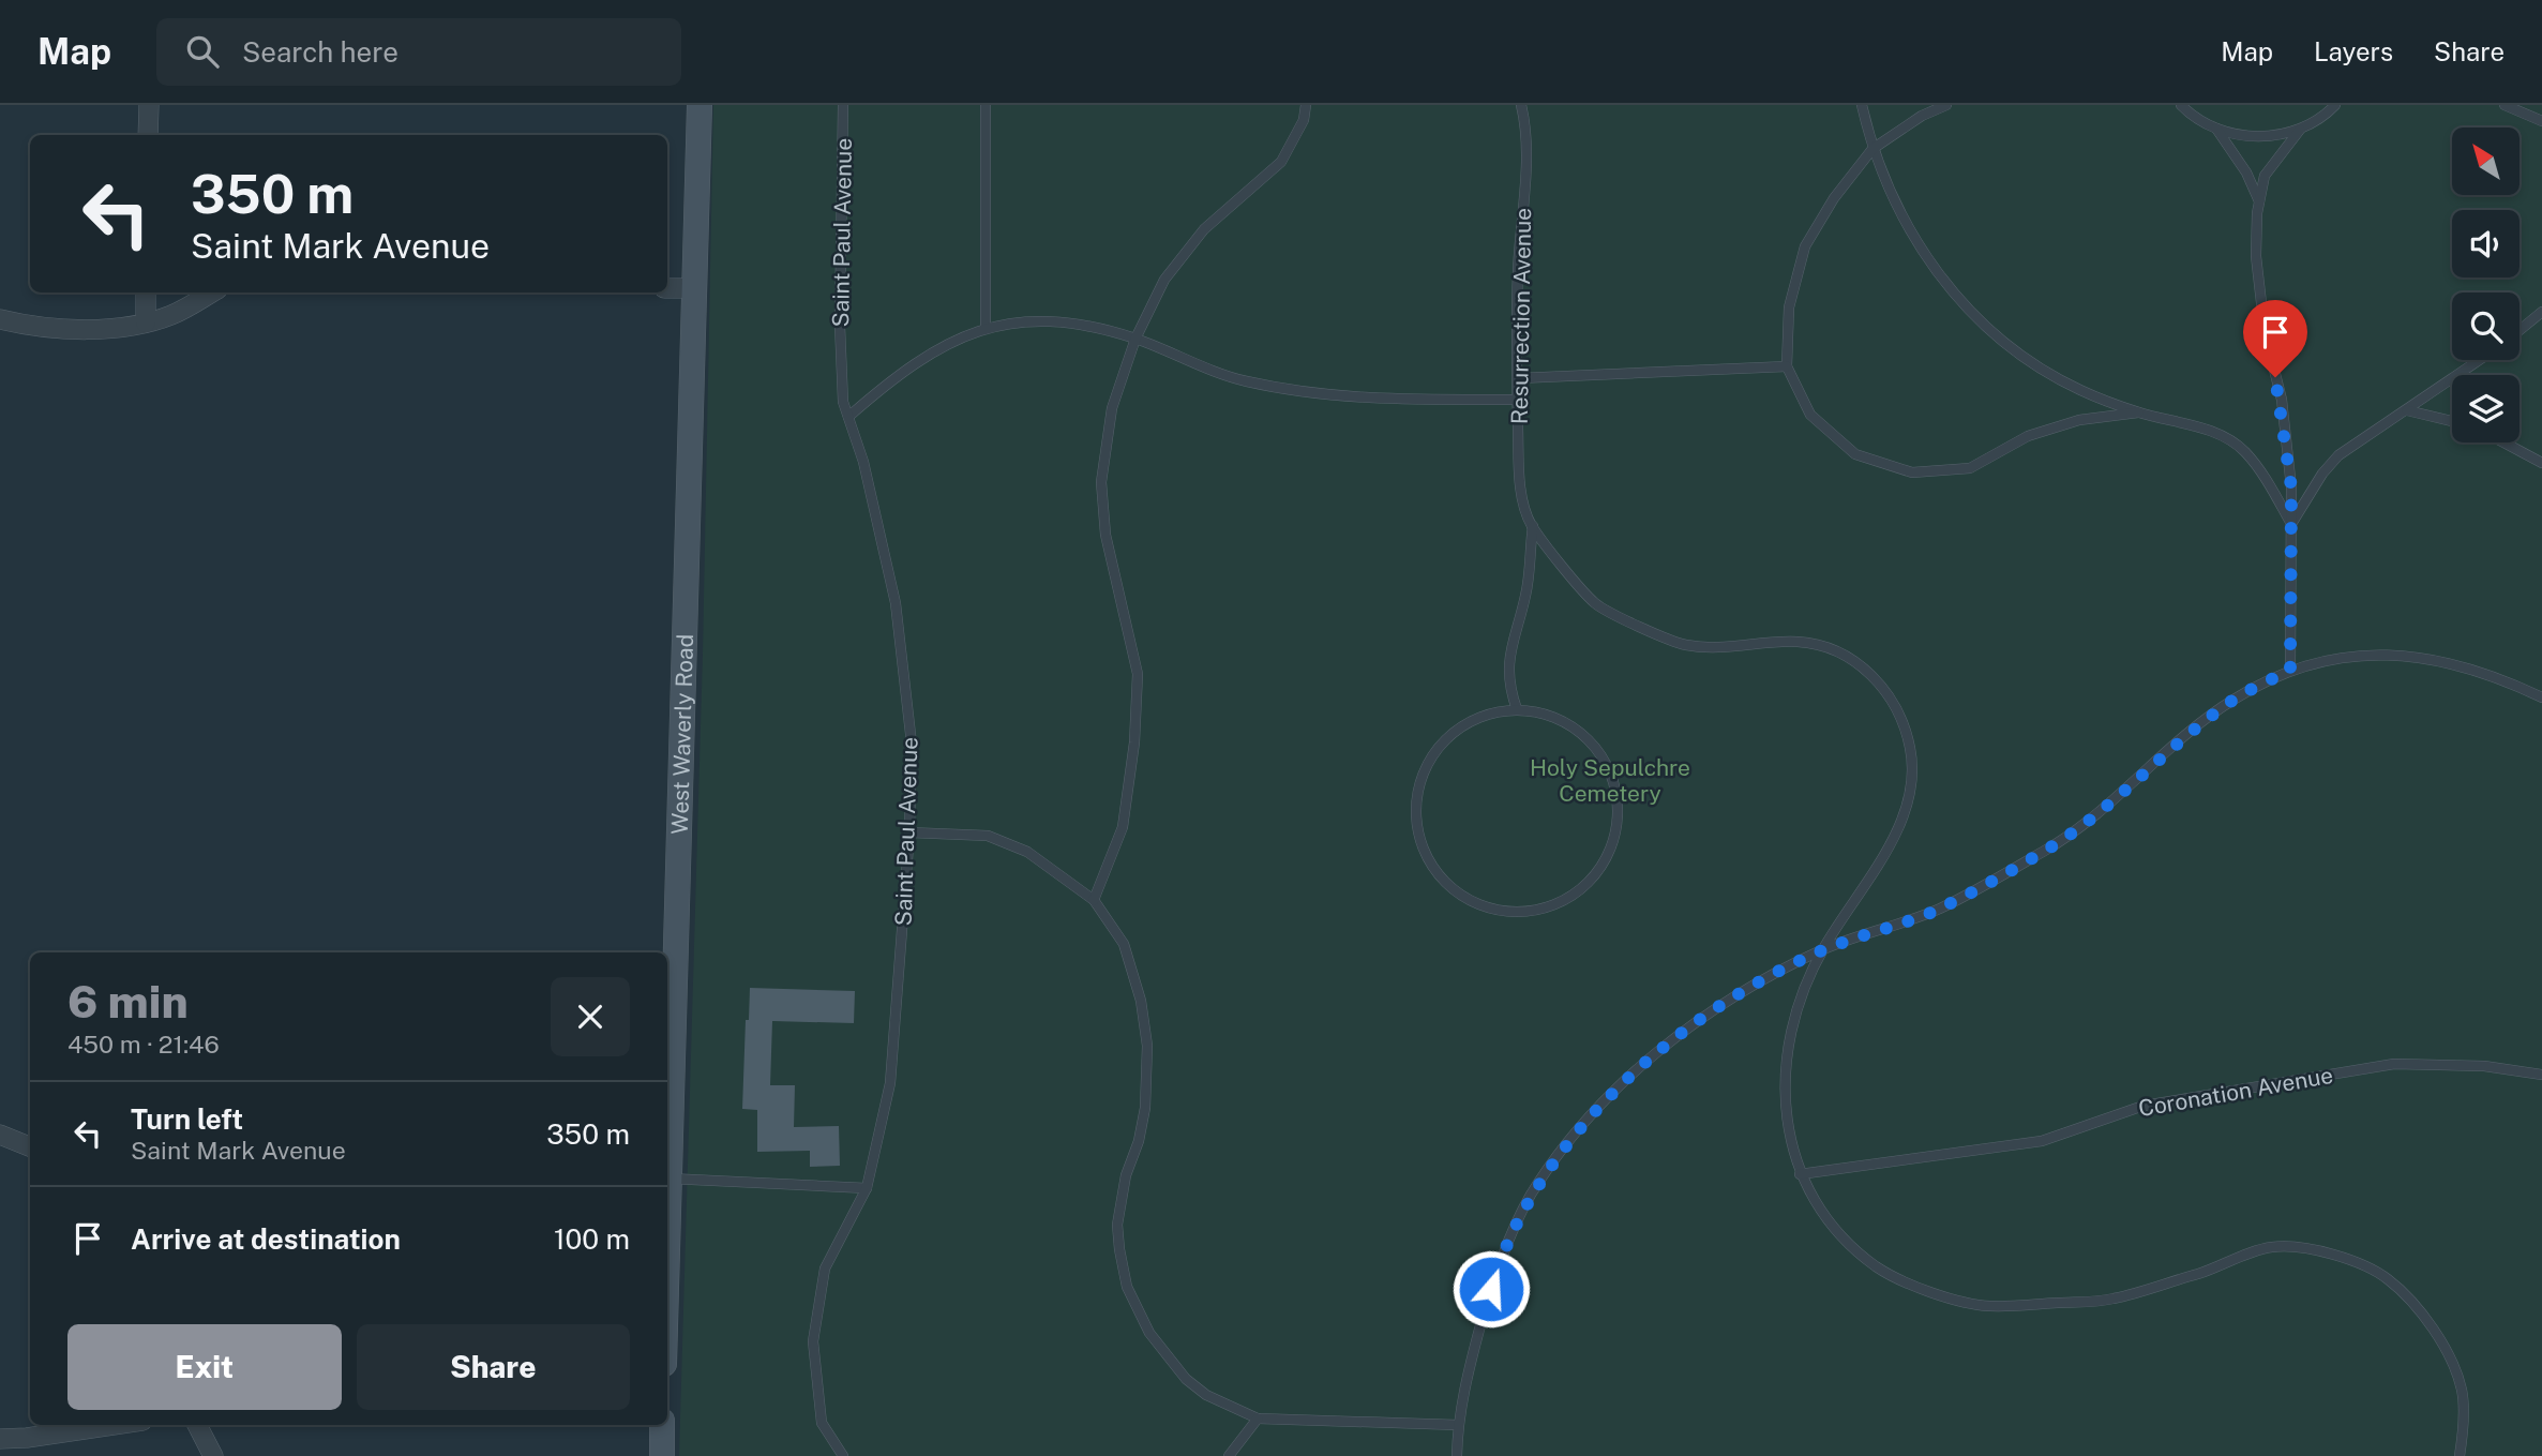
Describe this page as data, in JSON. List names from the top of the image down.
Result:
{
  "streets": {
    "street": ["West Waverly Road"],
    "lane": ["Saint Paul Avenue", "Resurrection Avenue", "Coronation Avenue"]
  },
  "parks": ["Holy Sepulchre Cemetery"],
  "north": "top left",
  "page": {
    "header": "Map",
    "search": "Search here",
    "nav": ["Map", "Layers", "Share"],
    "turn": ["350 m", "Saint Mark Avenue"],
    "heading": ["6 min", "450 m · 21:46"],
    "list": [
      {
        "name": "Turn left",
        "note": "Saint Mark Avenue",
        "value": "350 m"
      },
      {
        "name": "Arrive at destination",
        "value": "100 m"
      }
    ],
    "buttons": ["Exit", "Share"]
  }
}
